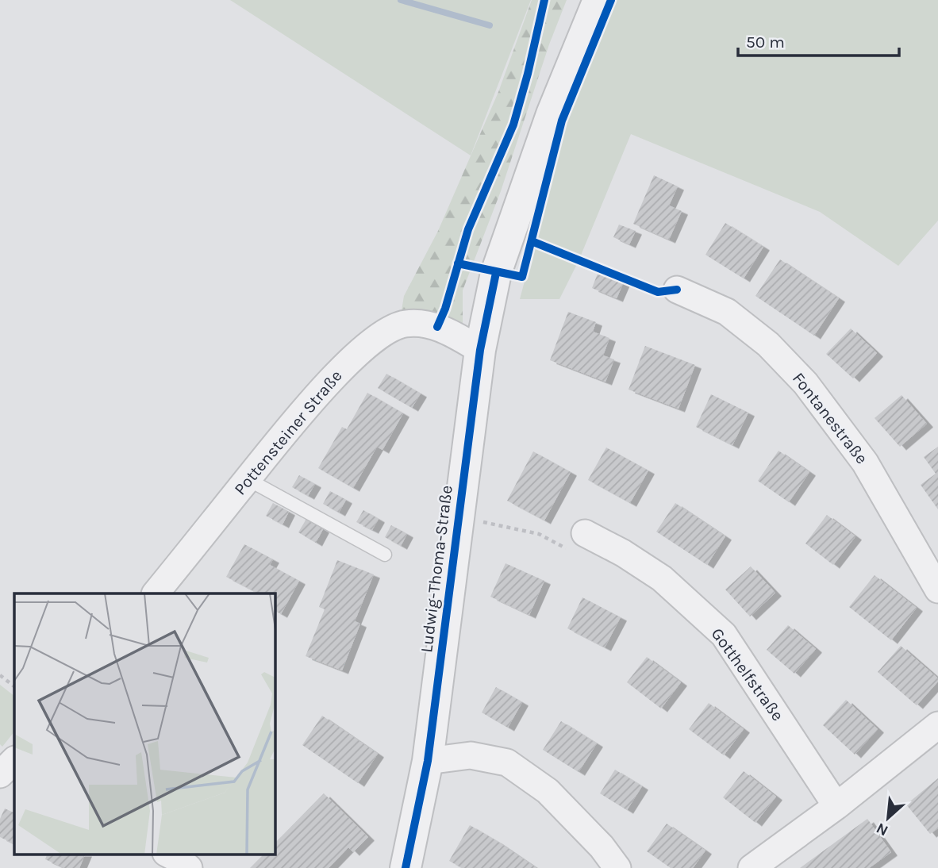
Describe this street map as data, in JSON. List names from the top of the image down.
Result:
{
  "streets": {
    "street": [
      "Fontanestraße",
      "Pottensteiner Straße",
      "Ludwig-Thoma-Straße",
      "Gotthelfstraße"
    ]
  },
  "crossings": [
    ["Pottensteiner Straße", "Ludwig-Thoma-Straße"]
  ],
  "scale_bar": "50 m",
  "north": "bottom left"
}
